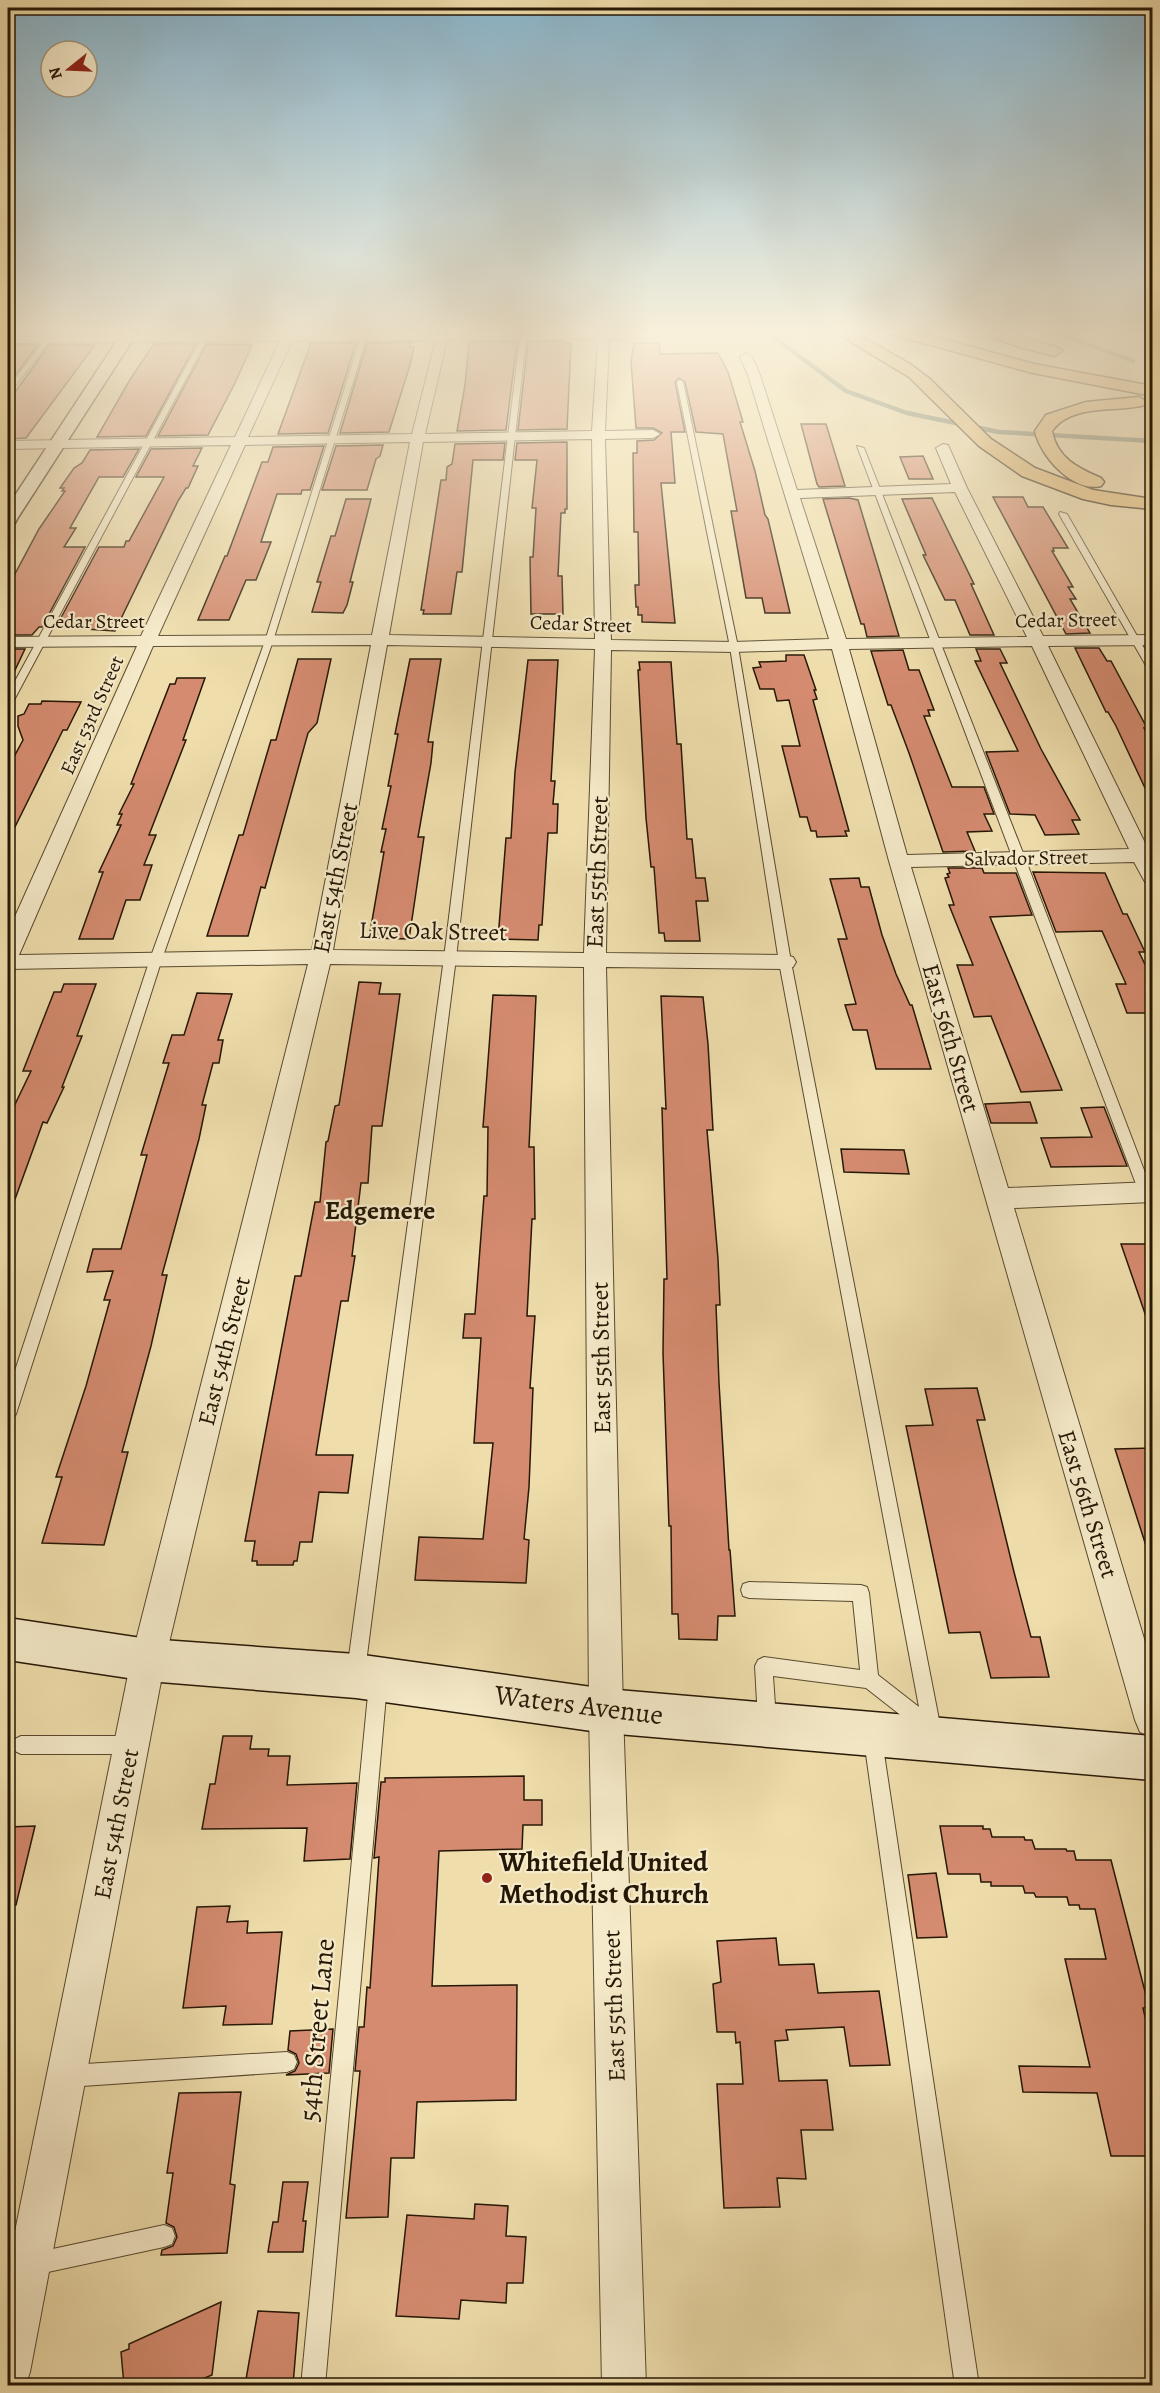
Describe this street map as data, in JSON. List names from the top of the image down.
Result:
{
  "streets": {
    "main road": ["Waters Avenue"],
    "street": [
      "Cedar Street",
      "East 53rd Street",
      "Salvador Street",
      "East 55th Street",
      "East 54th Street",
      "Live Oak Street",
      "East 56th Street"
    ],
    "lane": ["54th Street Lane"]
  },
  "crossings": [
    ["Cedar Street", "East 53rd Street"],
    ["Cedar Street", "East 55th Street"],
    ["Cedar Street", "East 54th Street"],
    ["Cedar Street", "East 56th Street"],
    ["Cedar Street", "54th Street Lane"],
    ["Salvador Street", "East 56th Street"],
    ["East 55th Street", "Live Oak Street"],
    ["East 55th Street", "Waters Avenue"],
    ["East 54th Street", "Live Oak Street"],
    ["East 54th Street", "Waters Avenue"],
    ["Live Oak Street", "54th Street Lane"],
    ["Waters Avenue", "54th Street Lane"]
  ],
  "districts": ["Edgemere"],
  "places": ["Whitefield United Methodist Church"],
  "north": "left"
}
